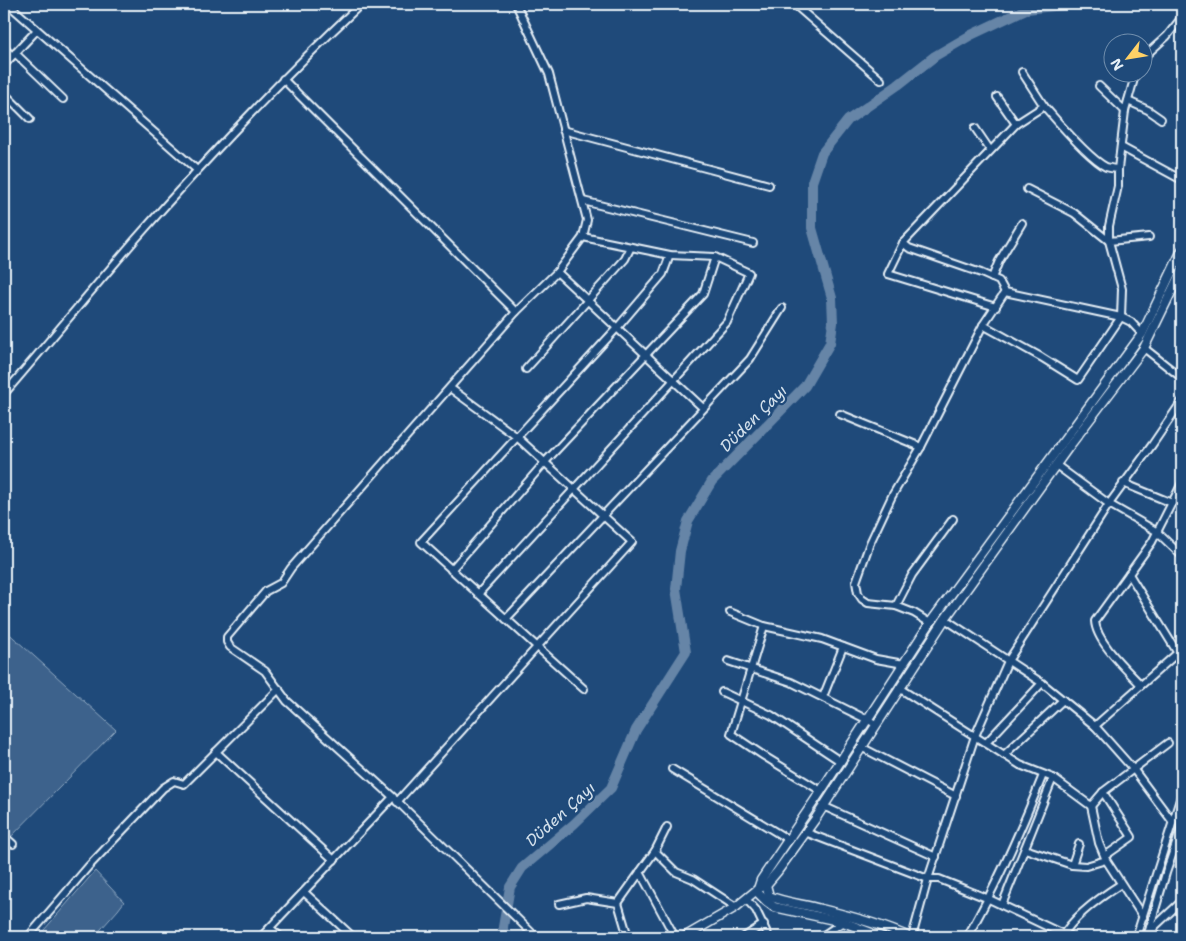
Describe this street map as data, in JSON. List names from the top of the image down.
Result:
{
  "water": ["Düden Çayı"],
  "north": "bottom left"
}
